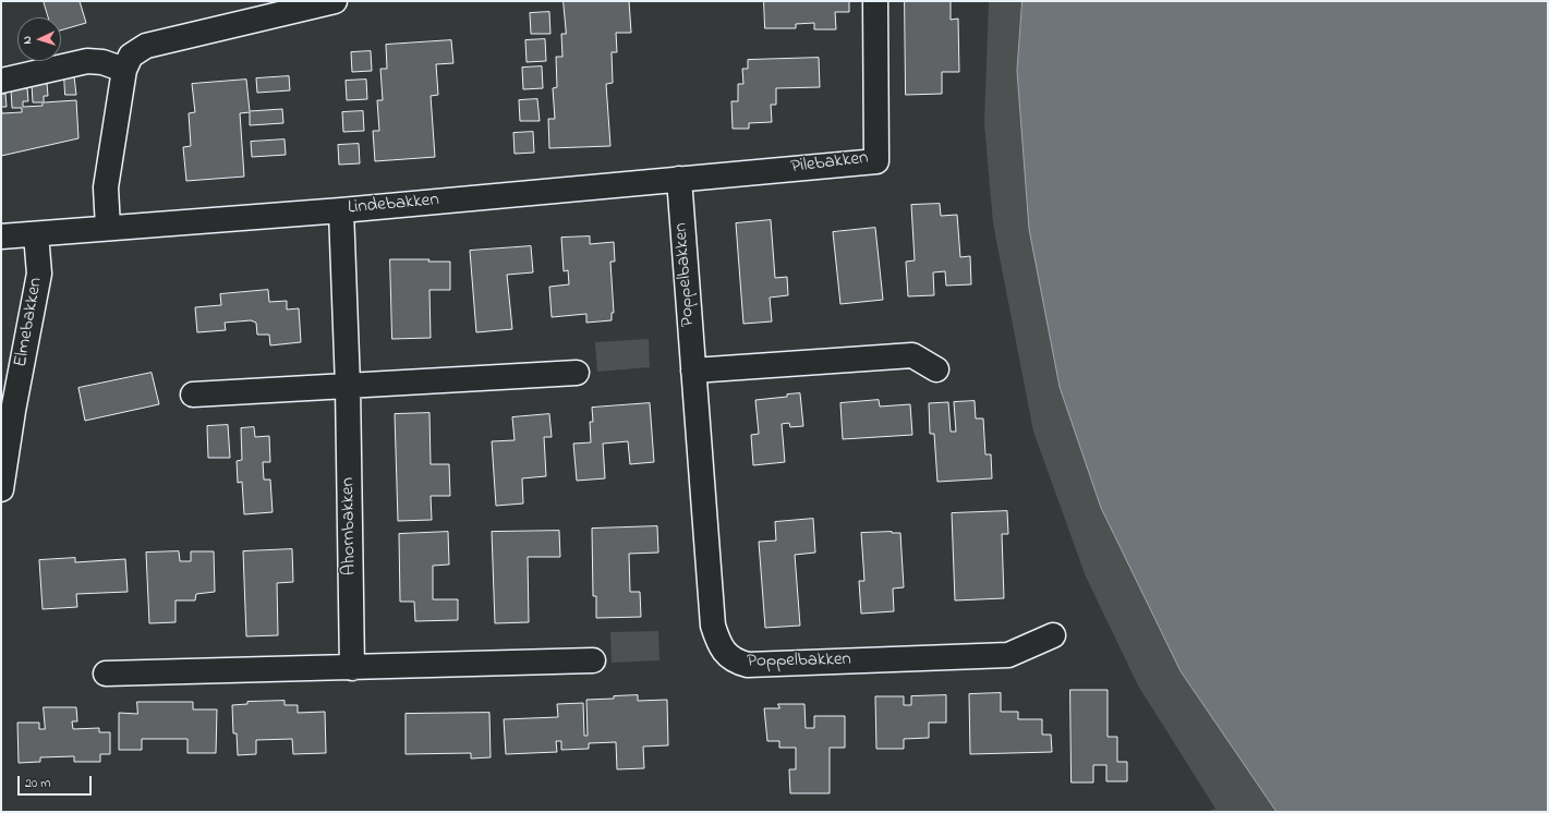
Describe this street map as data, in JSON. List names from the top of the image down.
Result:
{
  "streets": {
    "street": [
      "Pilebakken",
      "Lindebakken",
      "Poppelbakken",
      "Elmebakken",
      "Ahornbakken"
    ]
  },
  "crossings": [
    ["Pilebakken", "Lindebakken"],
    ["Pilebakken", "Poppelbakken"],
    ["Lindebakken", "Poppelbakken"],
    ["Lindebakken", "Elmebakken"],
    ["Lindebakken", "Ahornbakken"]
  ],
  "scale_bar": "20 m",
  "north": "left"
}
